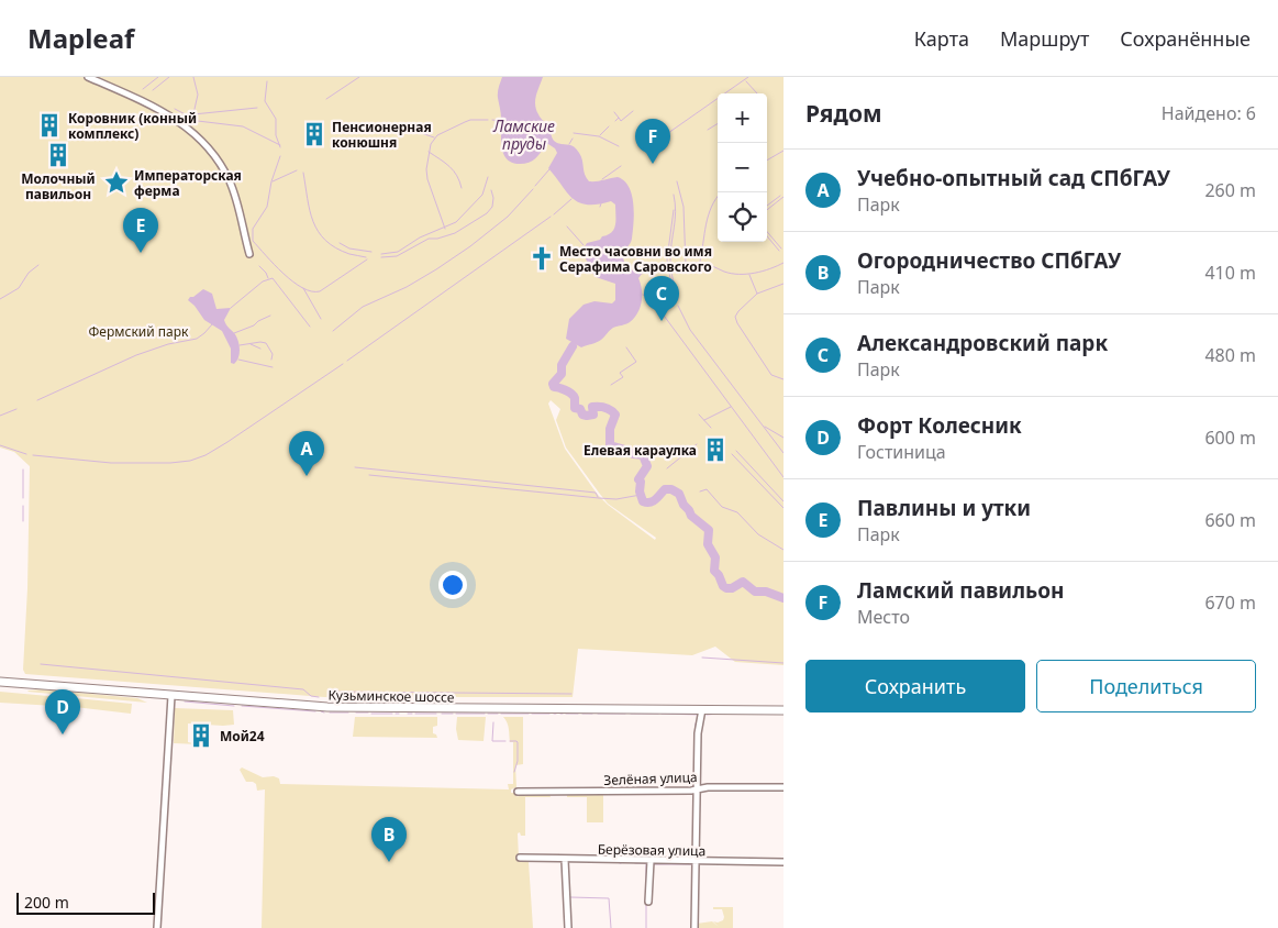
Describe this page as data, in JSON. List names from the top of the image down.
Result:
{
  "streets": {
    "main road": ["Кузьминское шоссе"],
    "street": ["Зелёная улица", "Берёзовая улица"]
  },
  "water": ["Ламские пруды"],
  "parks": ["Фермский парк"],
  "places": {
    "building": [
      "Коровник (конный комплекс)",
      "Пенсионерная конюшня",
      "Молочный павильон",
      "Елевая караулка",
      "Мой24"
    ],
    "place": ["Императорская ферма"],
    "church": ["Место часовни во имя Серафима Саровского"]
  },
  "scale_bar": "200 m",
  "page": {
    "header": "Mapleaf",
    "nav": ["Карта", "Маршрут", "Сохранённые"],
    "heading": ["Рядом", "Найдено: 6"],
    "map_buttons": ["+", "−"],
    "pins": [
      "F",
      "E",
      "C",
      "A",
      "D",
      "B"
    ],
    "list": [
      {
        "mark": "A",
        "name": "Учебно-опытный сад СПбГАУ",
        "note": "Парк",
        "value": "260 m"
      },
      {
        "mark": "B",
        "name": "Огородничество СПбГАУ",
        "note": "Парк",
        "value": "410 m"
      },
      {
        "mark": "C",
        "name": "Александровский парк",
        "note": "Парк",
        "value": "480 m"
      },
      {
        "mark": "D",
        "name": "Форт Колесник",
        "note": "Гостиница",
        "value": "600 m"
      },
      {
        "mark": "E",
        "name": "Павлины и утки",
        "note": "Парк",
        "value": "660 m"
      },
      {
        "mark": "F",
        "name": "Ламский павильон",
        "note": "Место",
        "value": "670 m"
      }
    ],
    "buttons": ["Сохранить", "Поделиться"],
    "scale": "200 m"
  }
}
